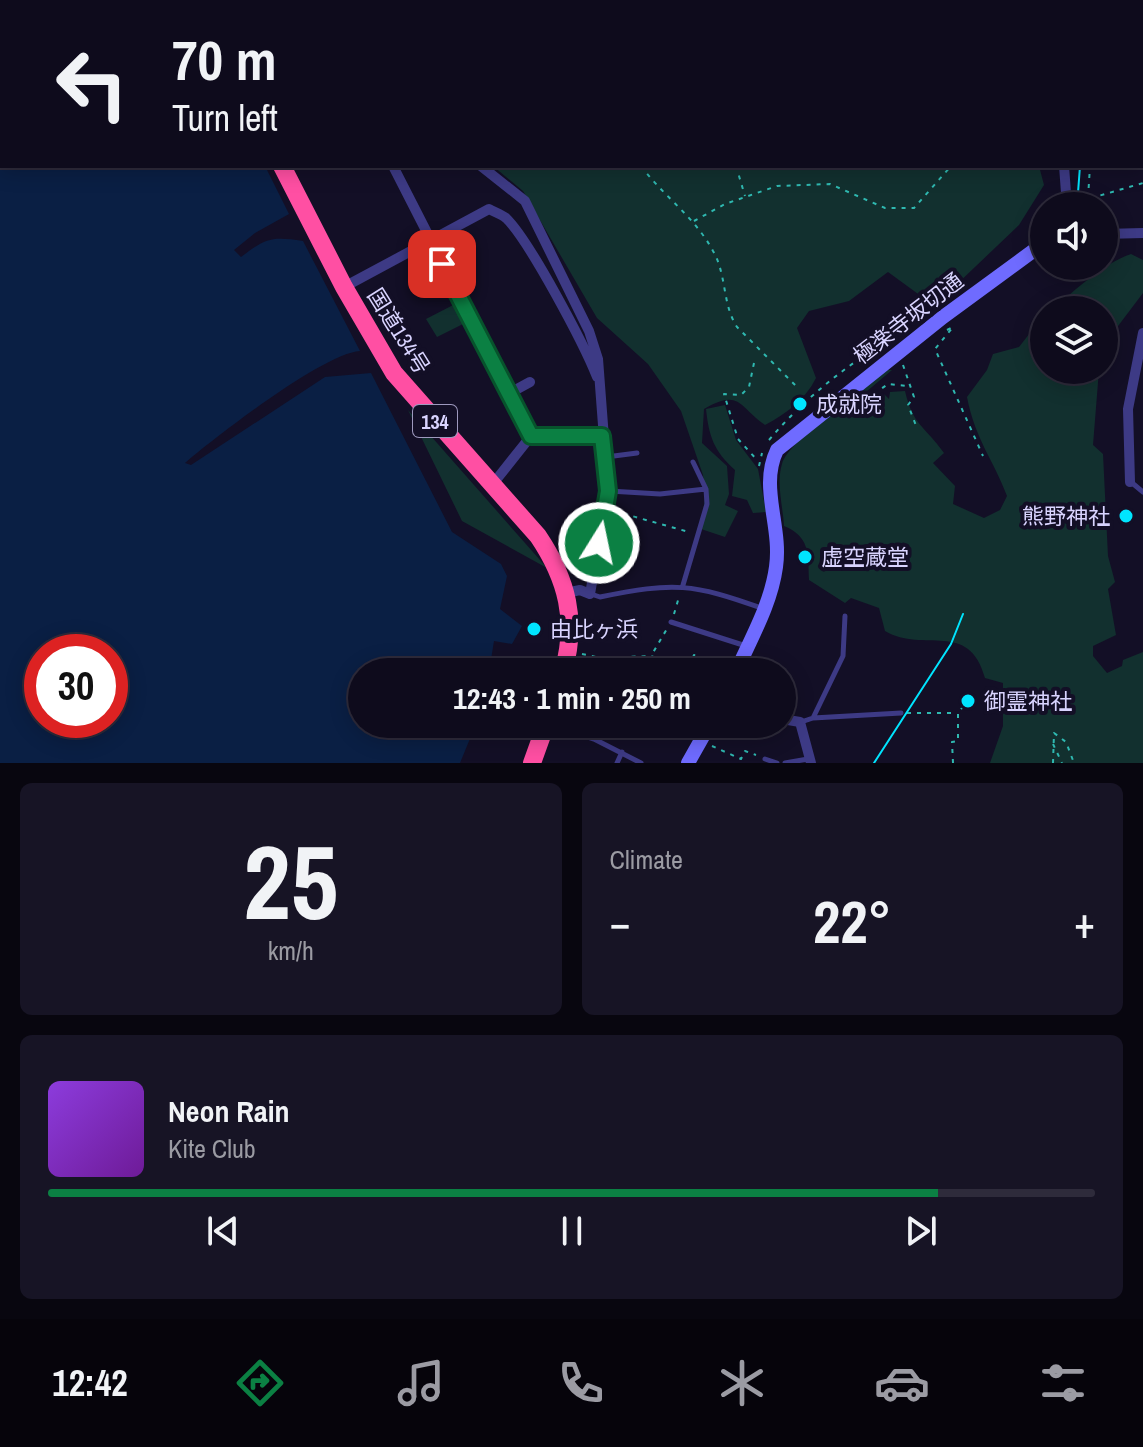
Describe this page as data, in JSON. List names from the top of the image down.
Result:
{
  "streets": {
    "highway": ["国道134号", "134"],
    "street": ["極楽寺坂切通"]
  },
  "places": [
    "成就院",
    "熊野神社",
    "虚空蔵堂",
    "由比ヶ浜",
    "御霊神社"
  ],
  "page": {
    "turn": ["70 m", "Turn left"],
    "limit": "30",
    "trip": "12:43 · 1 min · 250 m",
    "tile": [
      ["25", "km/h"],
      "Climate"
    ],
    "heat": ["−", "22°", "+"],
    "song": ["Neon Rain", "Kite Club"],
    "tabs": "12:42"
  }
}
